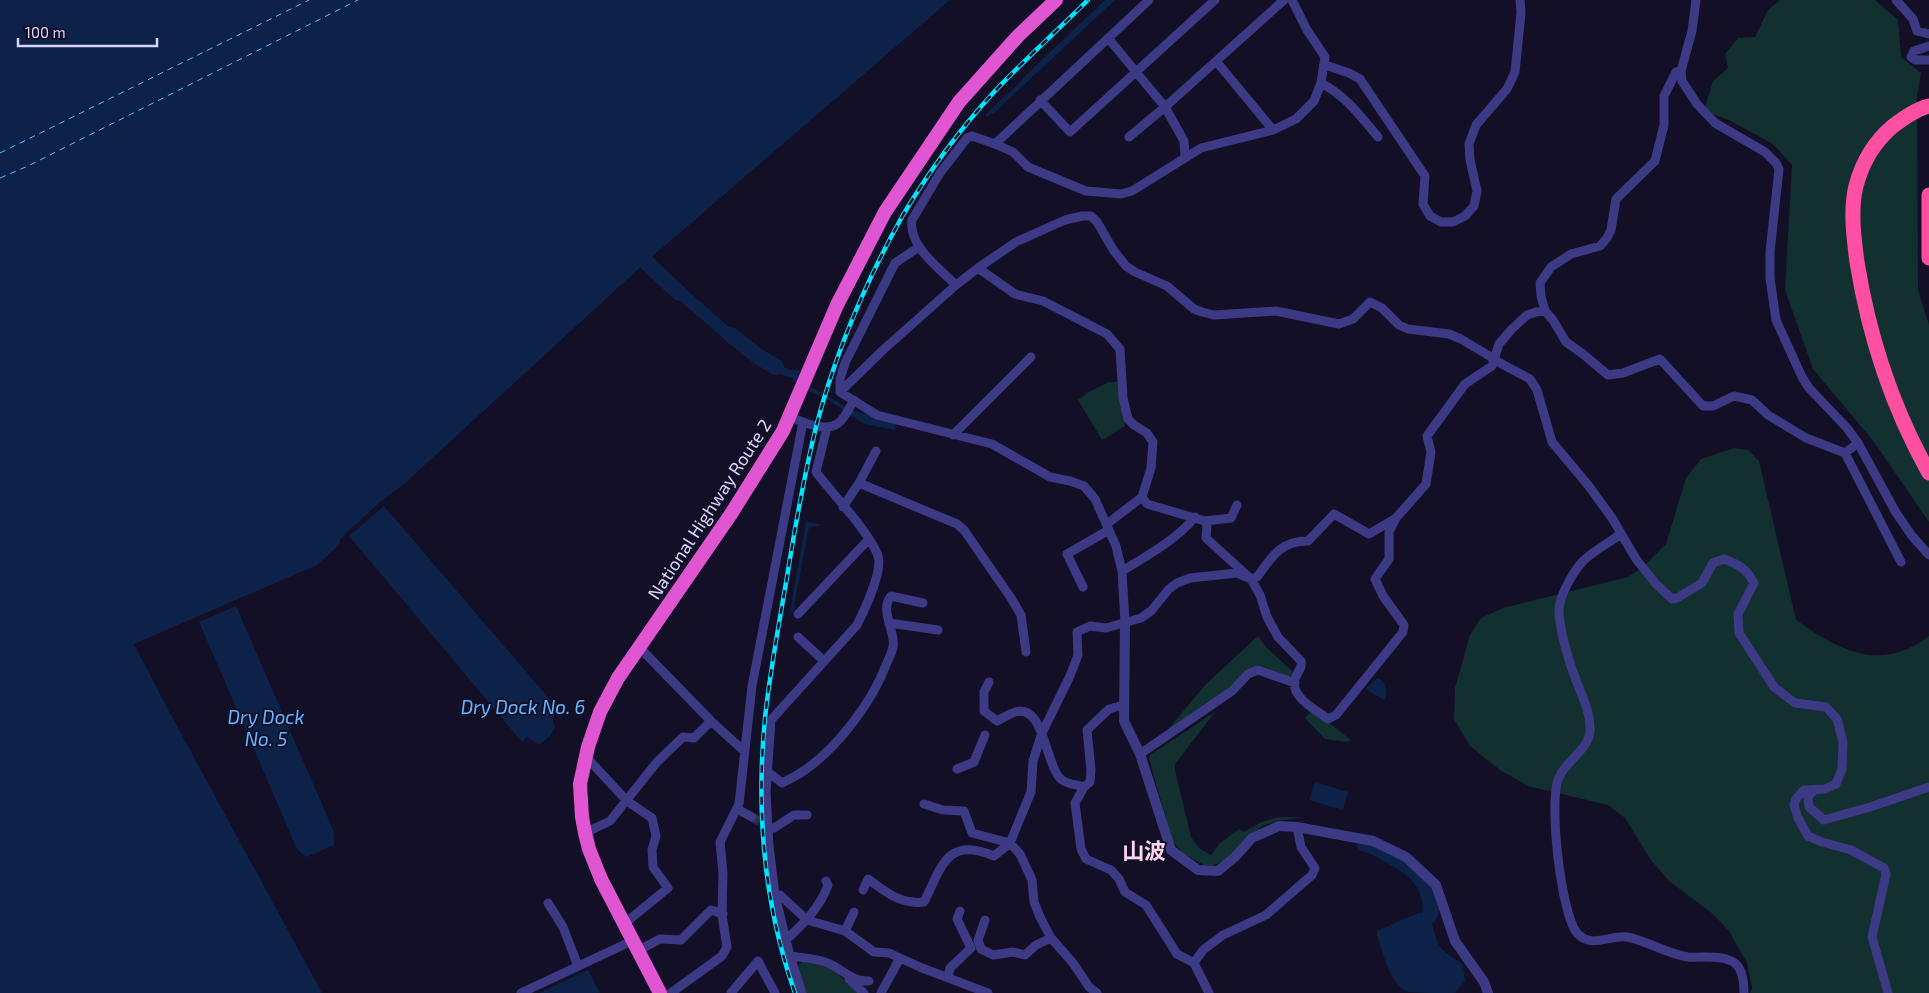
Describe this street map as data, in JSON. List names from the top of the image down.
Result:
{
  "streets": {
    "highway": ["National Highway Route 2"]
  },
  "districts": ["山波"],
  "water": ["Dry Dock No. 6", "Dry Dock No. 5"],
  "scale_bar": "100 m"
}
